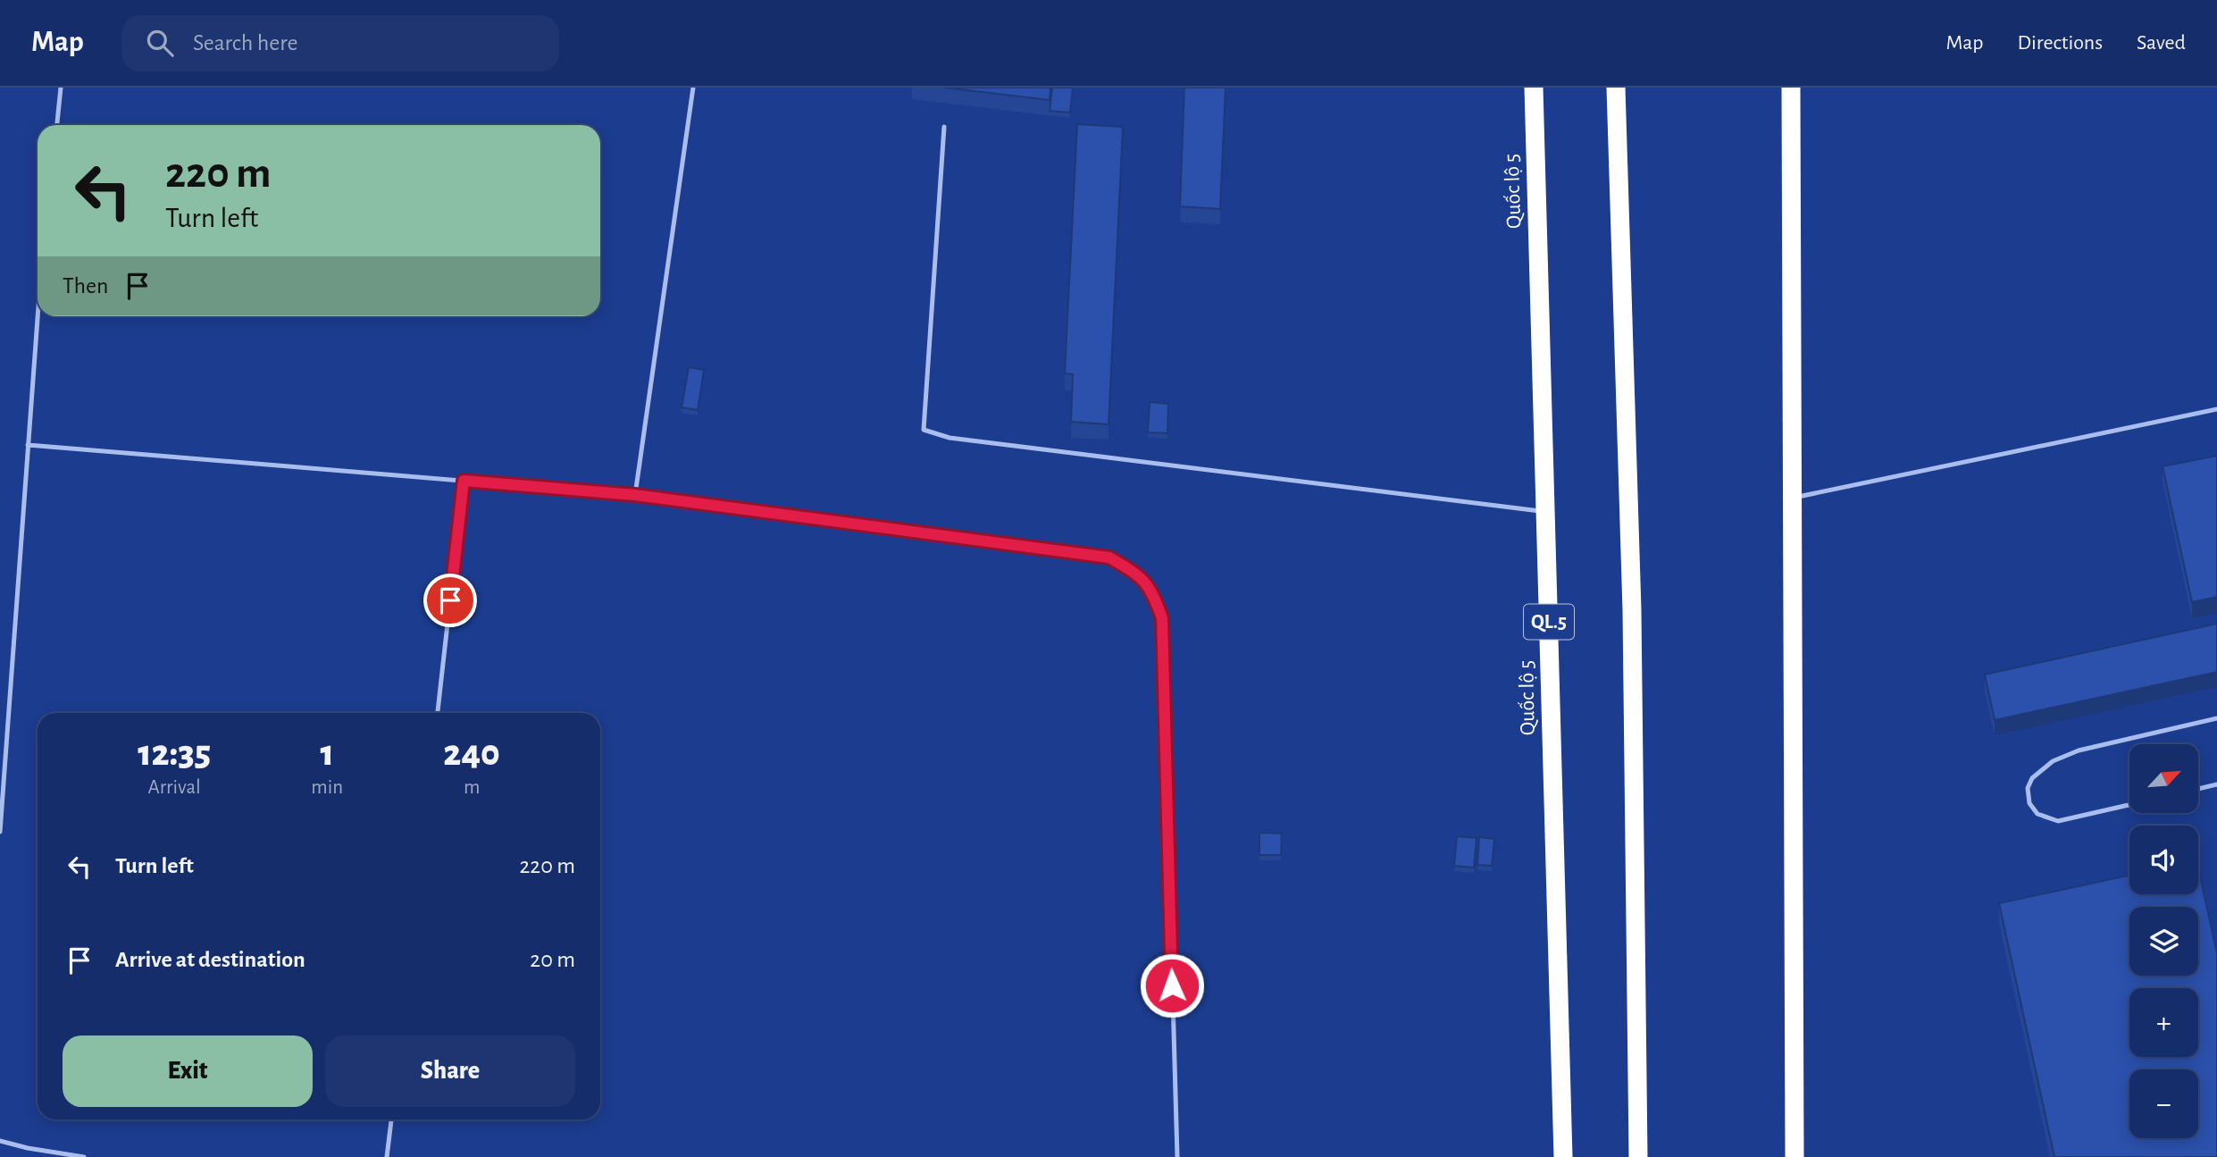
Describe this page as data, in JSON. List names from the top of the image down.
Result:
{
  "streets": {
    "highway": ["Quốc lộ 5", "QL.5"]
  },
  "north": "top right",
  "page": {
    "header": "Map",
    "search": "Search here",
    "nav": ["Map", "Directions", "Saved"],
    "turn": ["220 m", "Turn left"],
    "then": "Then",
    "eta": [
      "12:35",
      "Arrival",
      "1",
      "min",
      "240",
      "m"
    ],
    "map_buttons": ["+", "−"],
    "list": [
      {
        "name": "Turn left",
        "value": "220 m"
      },
      {
        "name": "Arrive at destination",
        "value": "20 m"
      }
    ],
    "buttons": ["Exit", "Share"]
  }
}
